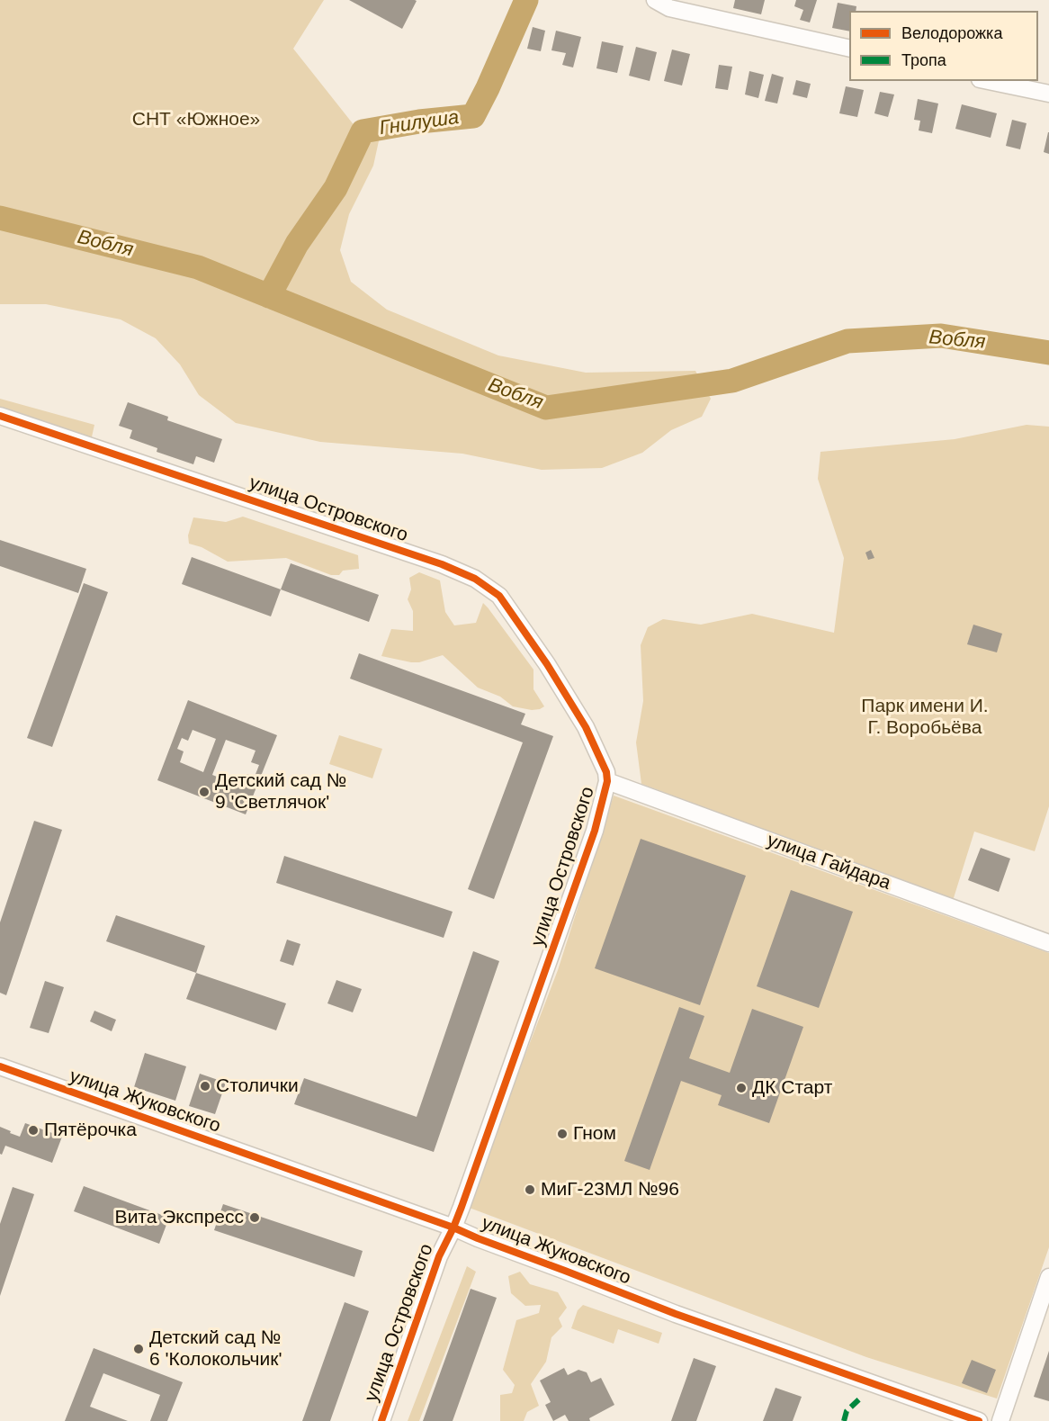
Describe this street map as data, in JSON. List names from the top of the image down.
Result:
{
  "streets": {
    "street": ["улица Островского", "улица Гайдара", "улица Жуковского"]
  },
  "crossings": [
    ["улица Островского", "улица Гайдара"],
    ["улица Островского", "улица Жуковского"]
  ],
  "water": ["Гнилуша", "Вобля"],
  "parks": ["СНТ «Южное»", "Парк имени И. Г. Воробьёва"],
  "places": [
    "Детский сад № 9 'Светлячок'",
    "Столички",
    "ДК Старт",
    "Пятёрочка",
    "Гном",
    "МиГ-23МЛ №96",
    "Вита Экспресс",
    "Детский сад № 6 'Колокольчик'"
  ],
  "legend": ["Велодорожка", "Тропа"]
}
